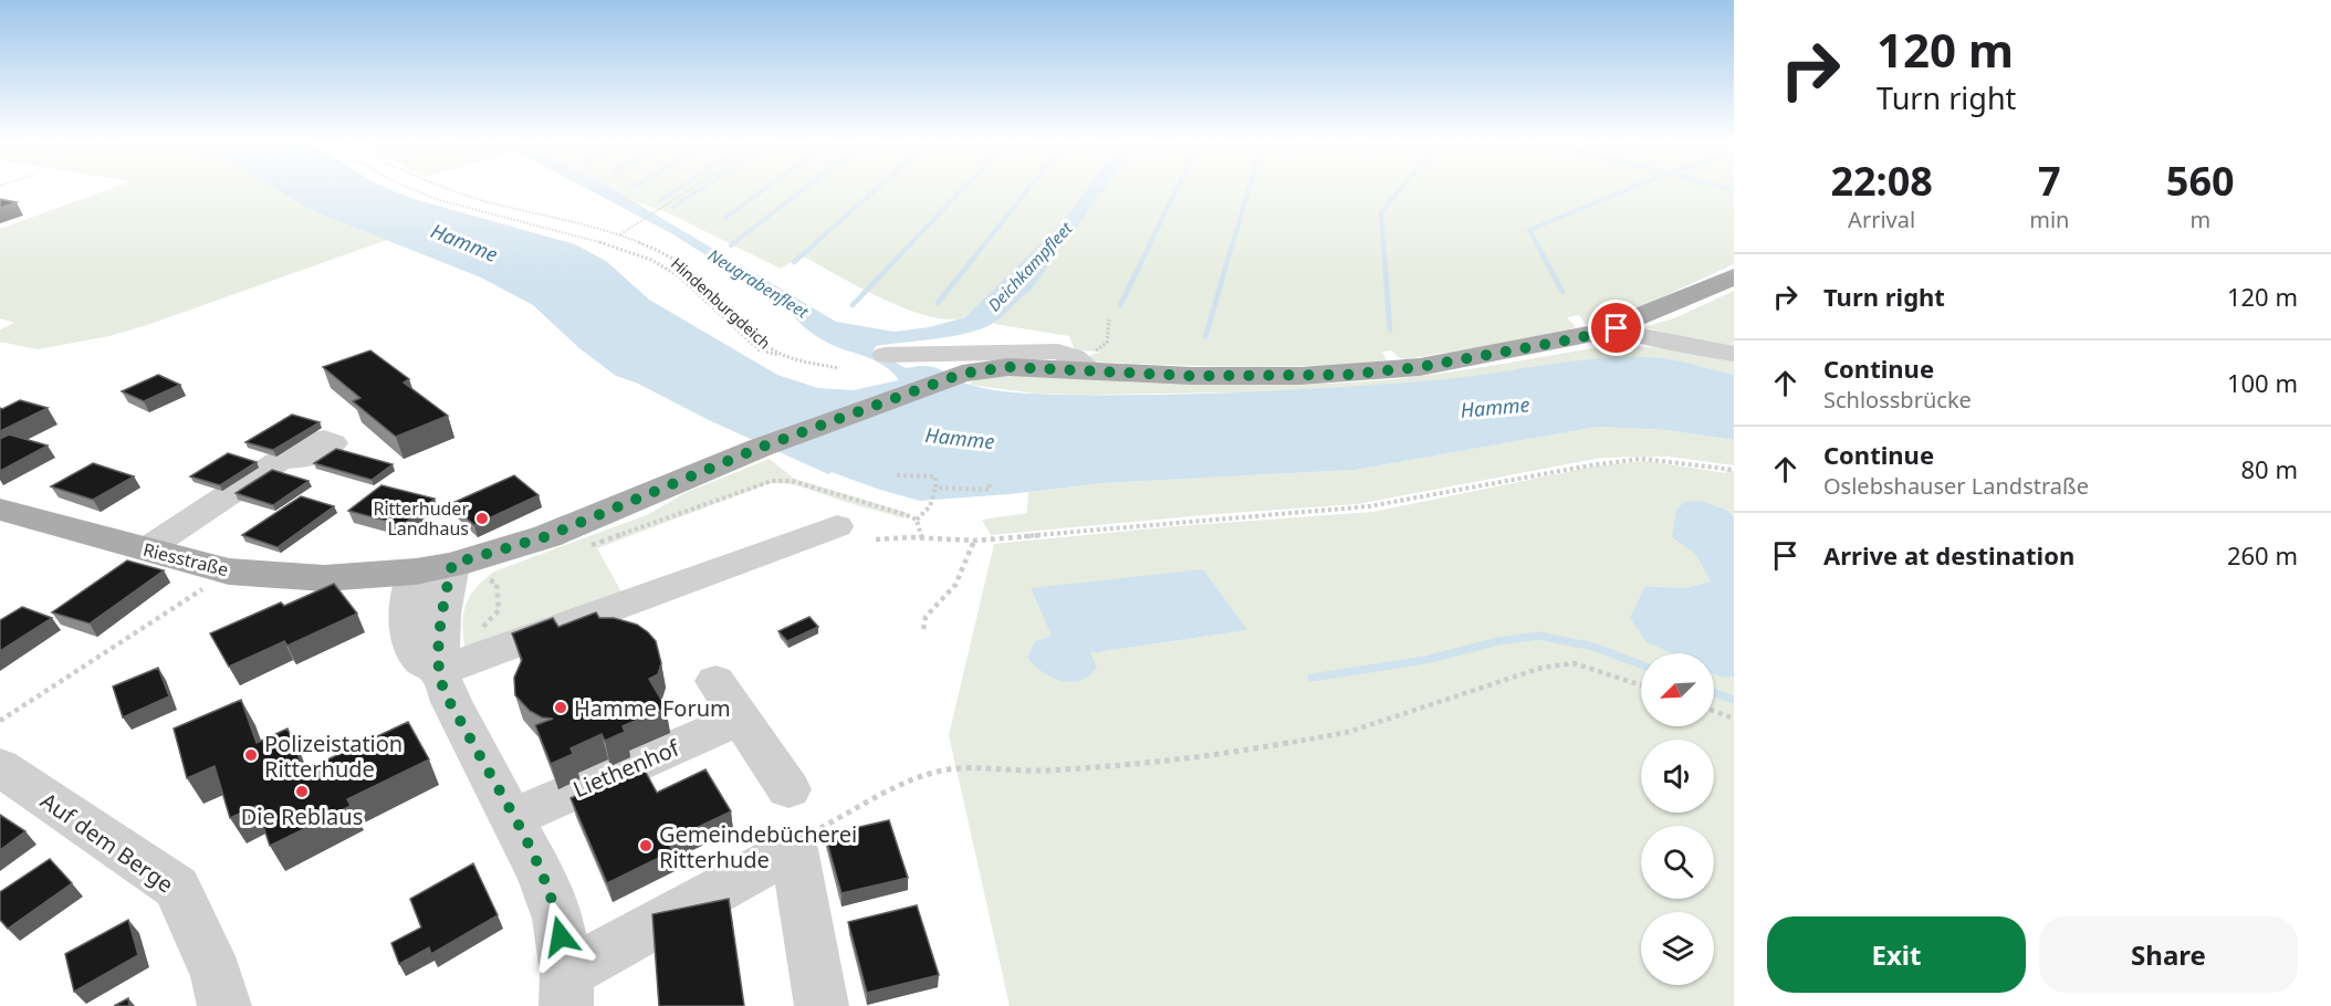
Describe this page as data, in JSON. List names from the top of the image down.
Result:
{
  "streets": {
    "main road": ["Riesstraße"],
    "street": ["Liethenhof", "Auf dem Berge"],
    "path": ["Hindenburgdeich"]
  },
  "water": ["Hamme", "Deichkampfleet", "Neugrabenfleet"],
  "places": [
    "Ritterhuder Landhaus",
    "Hamme Forum",
    "Polizeistation Ritterhude",
    "Die Reblaus",
    "Gemeindebücherei Ritterhude"
  ],
  "north": "bottom left",
  "page": {
    "turn": ["120 m", "Turn right"],
    "eta": [
      "22:08",
      "Arrival",
      "7",
      "min",
      "560",
      "m"
    ],
    "list": [
      {
        "name": "Turn right",
        "value": "120 m"
      },
      {
        "name": "Continue",
        "note": "Schlossbrücke",
        "value": "100 m"
      },
      {
        "name": "Continue",
        "note": "Oslebshauser Landstraße",
        "value": "80 m"
      },
      {
        "name": "Arrive at destination",
        "value": "260 m"
      }
    ],
    "buttons": ["Exit", "Share"]
  }
}
